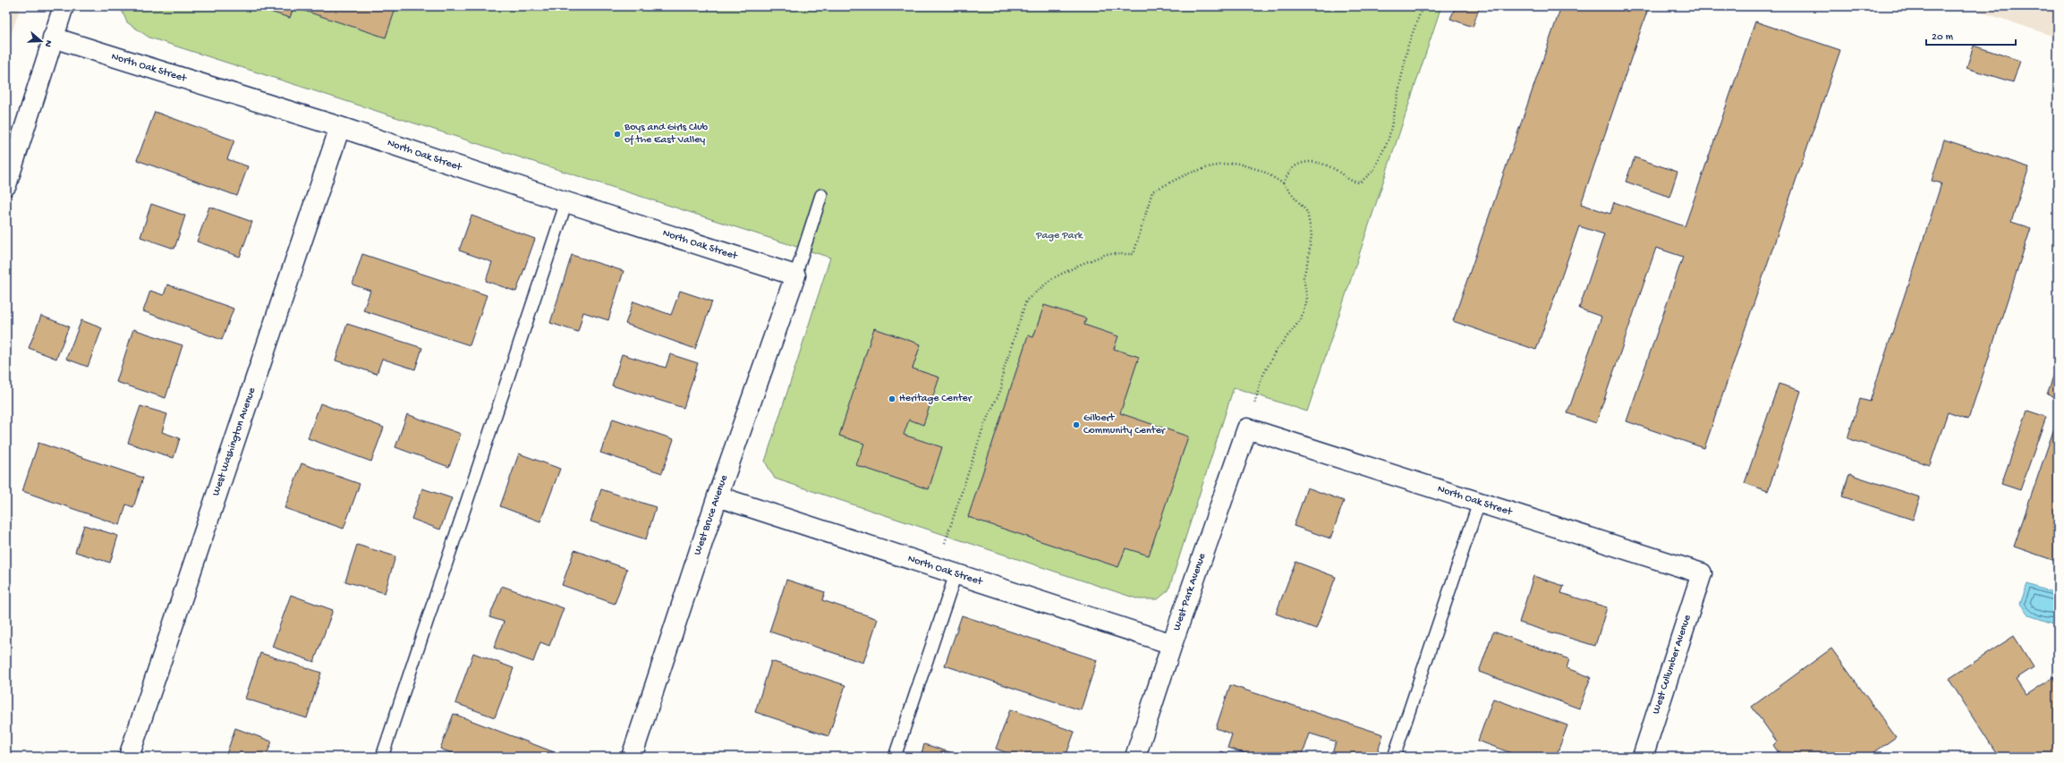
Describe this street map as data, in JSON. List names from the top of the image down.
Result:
{
  "streets": {
    "street": [
      "North Oak Street",
      "West Washington Avenue",
      "West Bruce Avenue",
      "West Park Avenue",
      "West Cullumber Avenue"
    ]
  },
  "crossings": [
    ["North Oak Street", "West Washington Avenue"],
    ["North Oak Street", "West Bruce Avenue"],
    ["North Oak Street", "West Park Avenue"],
    ["North Oak Street", "West Cullumber Avenue"]
  ],
  "parks": ["Page Park"],
  "places": ["Boys and Girls Club of the East Valley", "Heritage Center", "Gilbert Community Center"],
  "scale_bar": "20 m",
  "north": "right"
}
